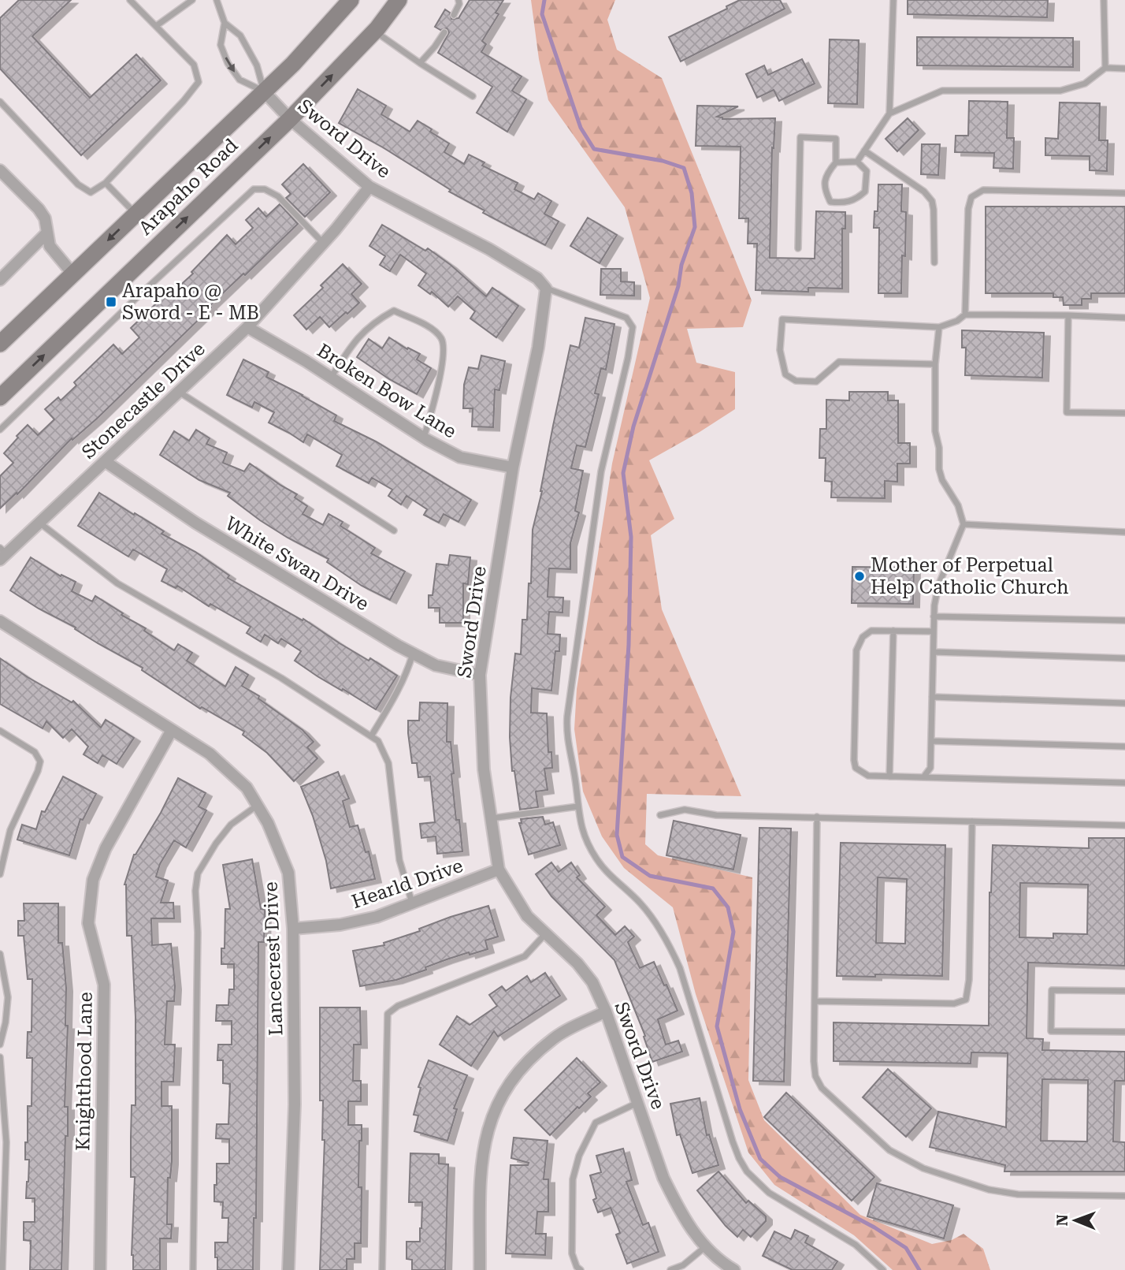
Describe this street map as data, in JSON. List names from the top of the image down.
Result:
{
  "streets": {
    "main road": ["Arapaho Road"],
    "street": [
      "Sword Drive",
      "Broken Bow Lane",
      "Stonecastle Drive",
      "White Swan Drive",
      "Hearld Drive",
      "Lancecrest Drive",
      "Knighthood Lane"
    ]
  },
  "crossings": [
    ["Sword Drive", "Arapaho Road"],
    ["Sword Drive", "Broken Bow Lane"],
    ["Sword Drive", "Stonecastle Drive"],
    ["Sword Drive", "White Swan Drive"],
    ["Sword Drive", "Hearld Drive"],
    ["Broken Bow Lane", "Stonecastle Drive"],
    ["Stonecastle Drive", "White Swan Drive"],
    ["Hearld Drive", "Lancecrest Drive"],
    ["Lancecrest Drive", "Knighthood Lane"]
  ],
  "places": {
    "transit": ["Arapaho @ Sword - E - MB"],
    "other": ["Mother of Perpetual Help Catholic Church"]
  },
  "north": "left"
}
